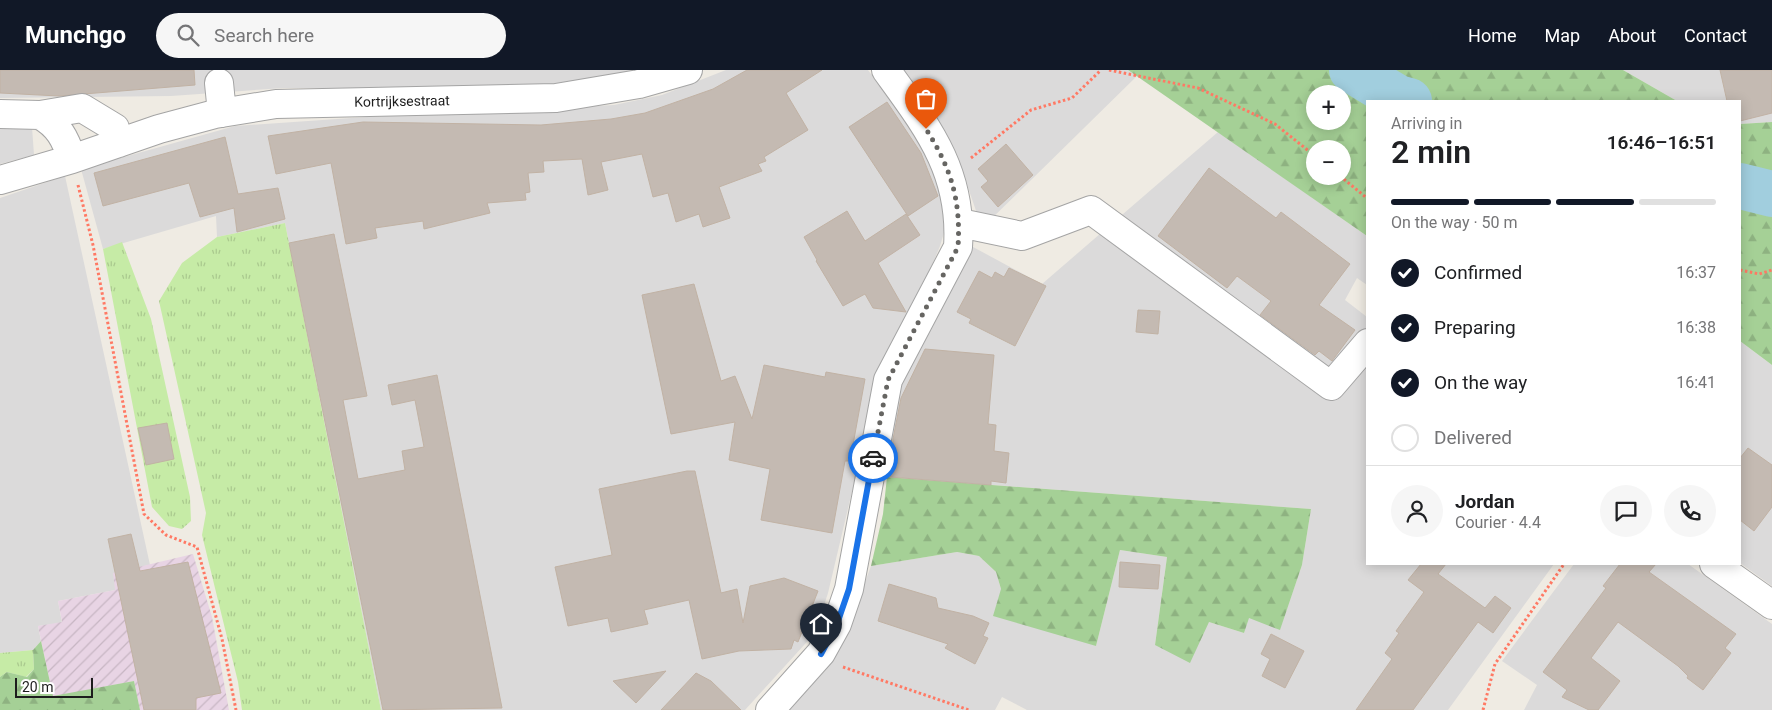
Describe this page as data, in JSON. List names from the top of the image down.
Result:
{
  "streets": {
    "street": ["Kortrijksestraat"]
  },
  "scale_bar": "20 m",
  "page": {
    "header": "Munchgo",
    "search": "Search here",
    "nav": [
      "Home",
      "Map",
      "About",
      "Contact"
    ],
    "map_buttons": ["+", "−"],
    "heading": ["2 min", "Arriving in", "16:46–16:51"],
    "panel": ["Jordan", "Courier · 4.4"],
    "bar": "On the way · 50 m",
    "list": [
      ["Confirmed", "16:37"],
      ["Preparing", "16:38"],
      ["On the way", "16:41"],
      "Delivered"
    ],
    "scale": "20 m"
  }
}
